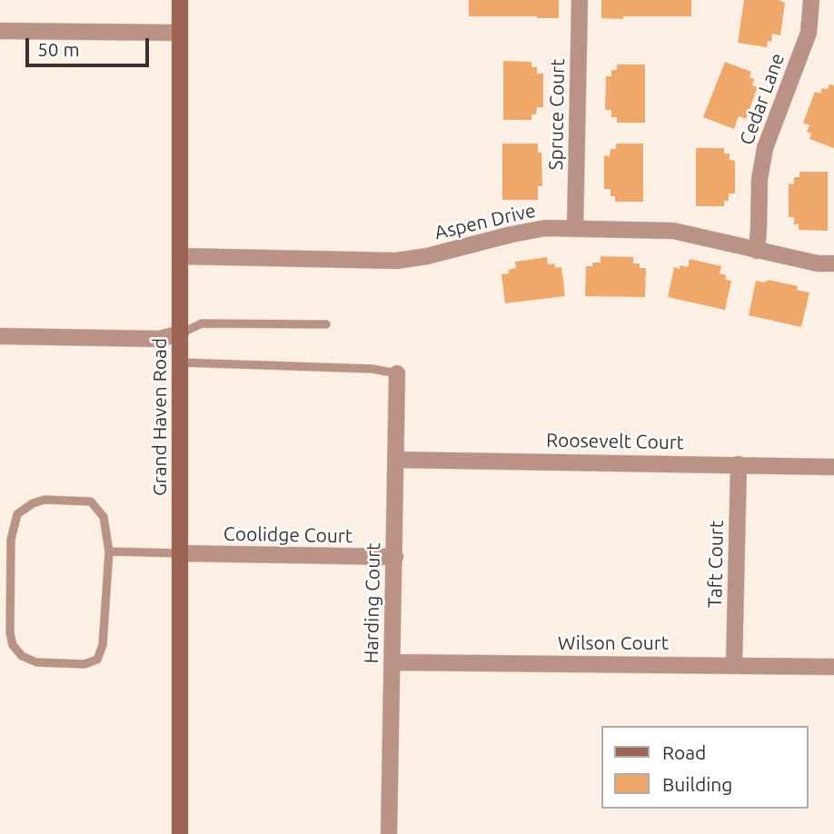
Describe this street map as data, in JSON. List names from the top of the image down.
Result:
{
  "streets": {
    "main road": ["Grand Haven Road"],
    "street": [
      "Cedar Lane",
      "Spruce Court",
      "Aspen Drive",
      "Roosevelt Court",
      "Coolidge Court",
      "Taft Court",
      "Harding Court",
      "Wilson Court"
    ]
  },
  "crossings": [
    ["Cedar Lane", "Aspen Drive"],
    ["Spruce Court", "Aspen Drive"],
    ["Aspen Drive", "Grand Haven Road"],
    ["Grand Haven Road", "Coolidge Court"],
    ["Roosevelt Court", "Taft Court"],
    ["Roosevelt Court", "Harding Court"],
    ["Coolidge Court", "Harding Court"],
    ["Taft Court", "Wilson Court"],
    ["Harding Court", "Wilson Court"]
  ],
  "legend": ["Road", "Building"],
  "scale_bar": "50 m"
}
